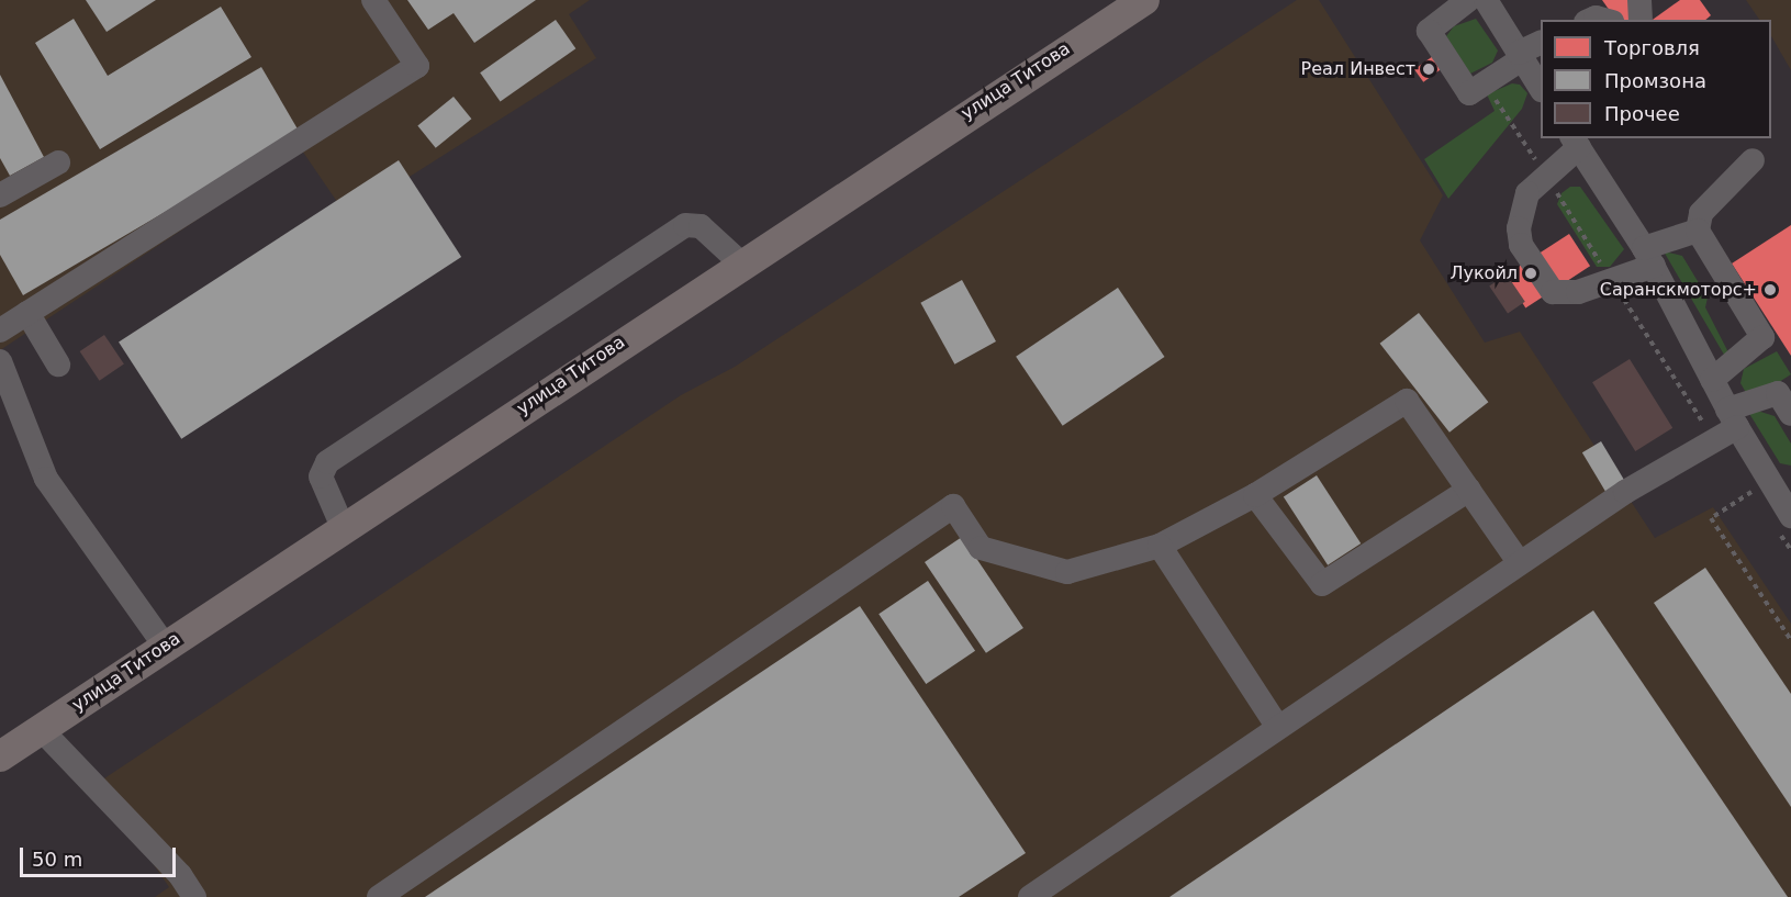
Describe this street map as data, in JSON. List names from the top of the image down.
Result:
{
  "streets": {
    "main road": ["улица Титова"]
  },
  "places": ["Реал Инвест", "Лукойл", "Саранскмоторс+"],
  "legend": ["Торговля", "Промзона", "Прочее"],
  "scale_bar": "50 m"
}
